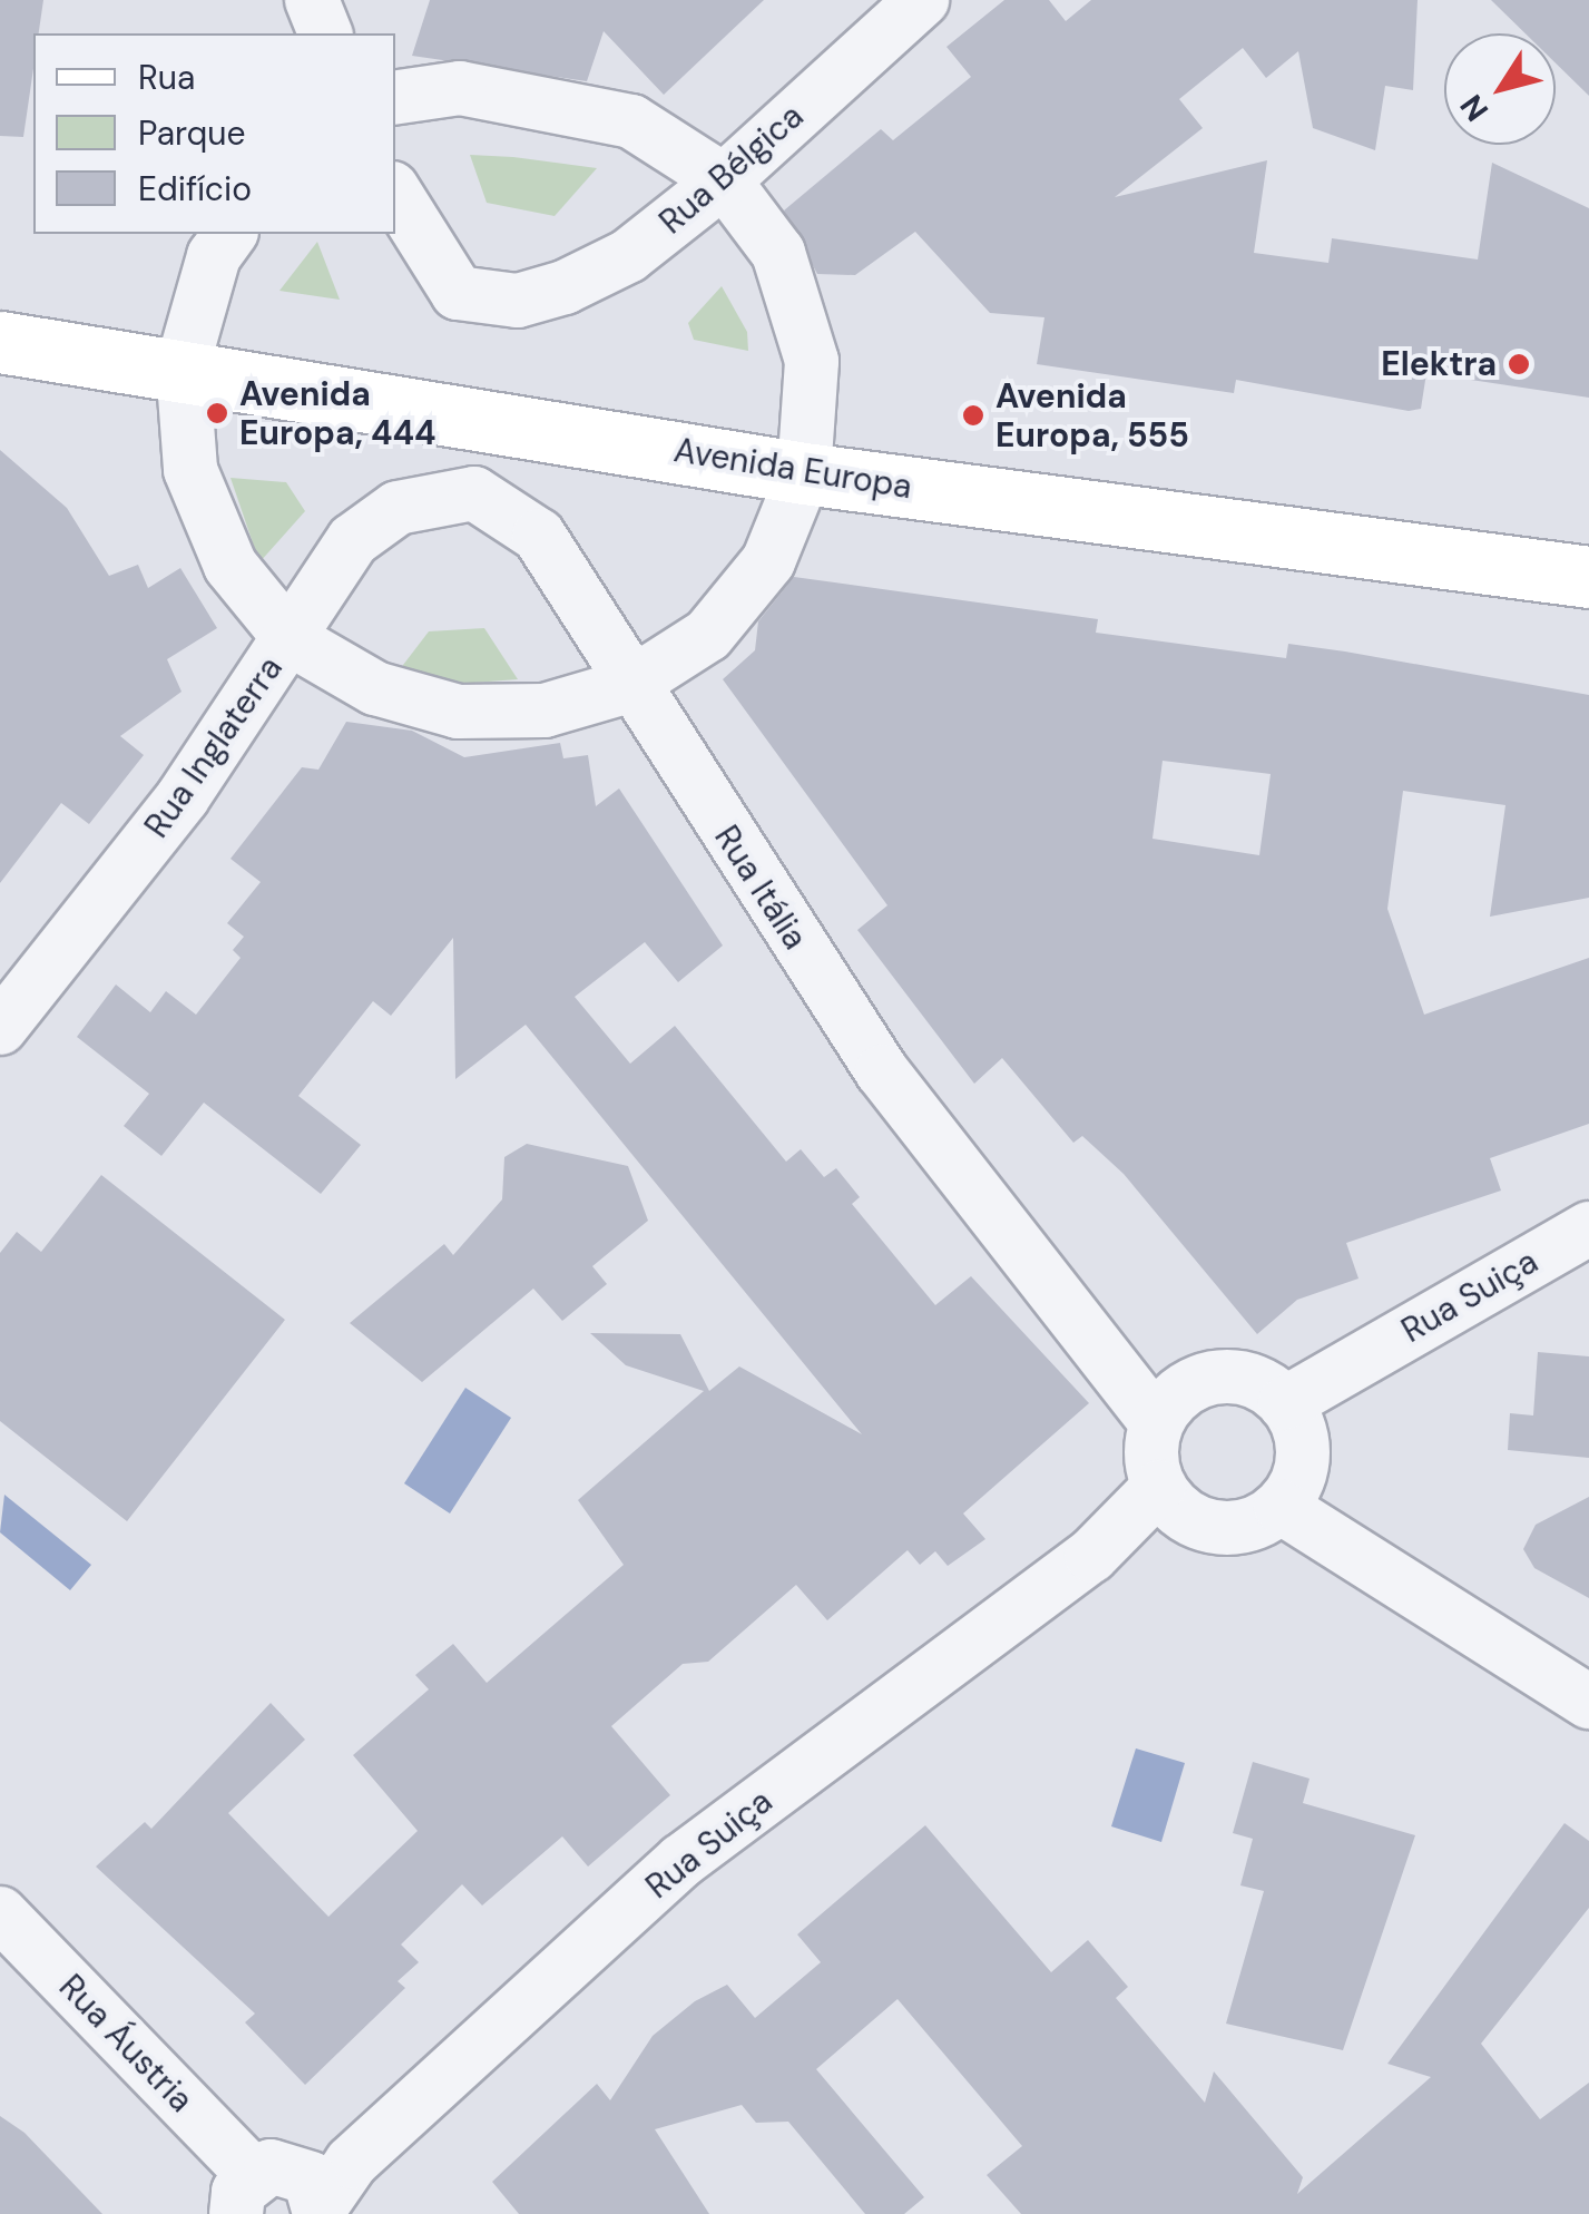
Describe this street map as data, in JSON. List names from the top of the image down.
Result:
{
  "streets": {
    "main road": ["Avenida Europa"],
    "street": [
      "Rua Bélgica",
      "Rua Inglaterra",
      "Rua Itália",
      "Rua Suiça",
      "Rua Áustria"
    ]
  },
  "crossings": [
    ["Rua Inglaterra", "Rua Itália"],
    ["Rua Itália", "Rua Suiça"]
  ],
  "places": ["Elektra", "Avenida Europa, 444", "Avenida Europa, 555"],
  "legend": ["Rua", "Parque", "Edifício"],
  "north": "bottom left"
}
